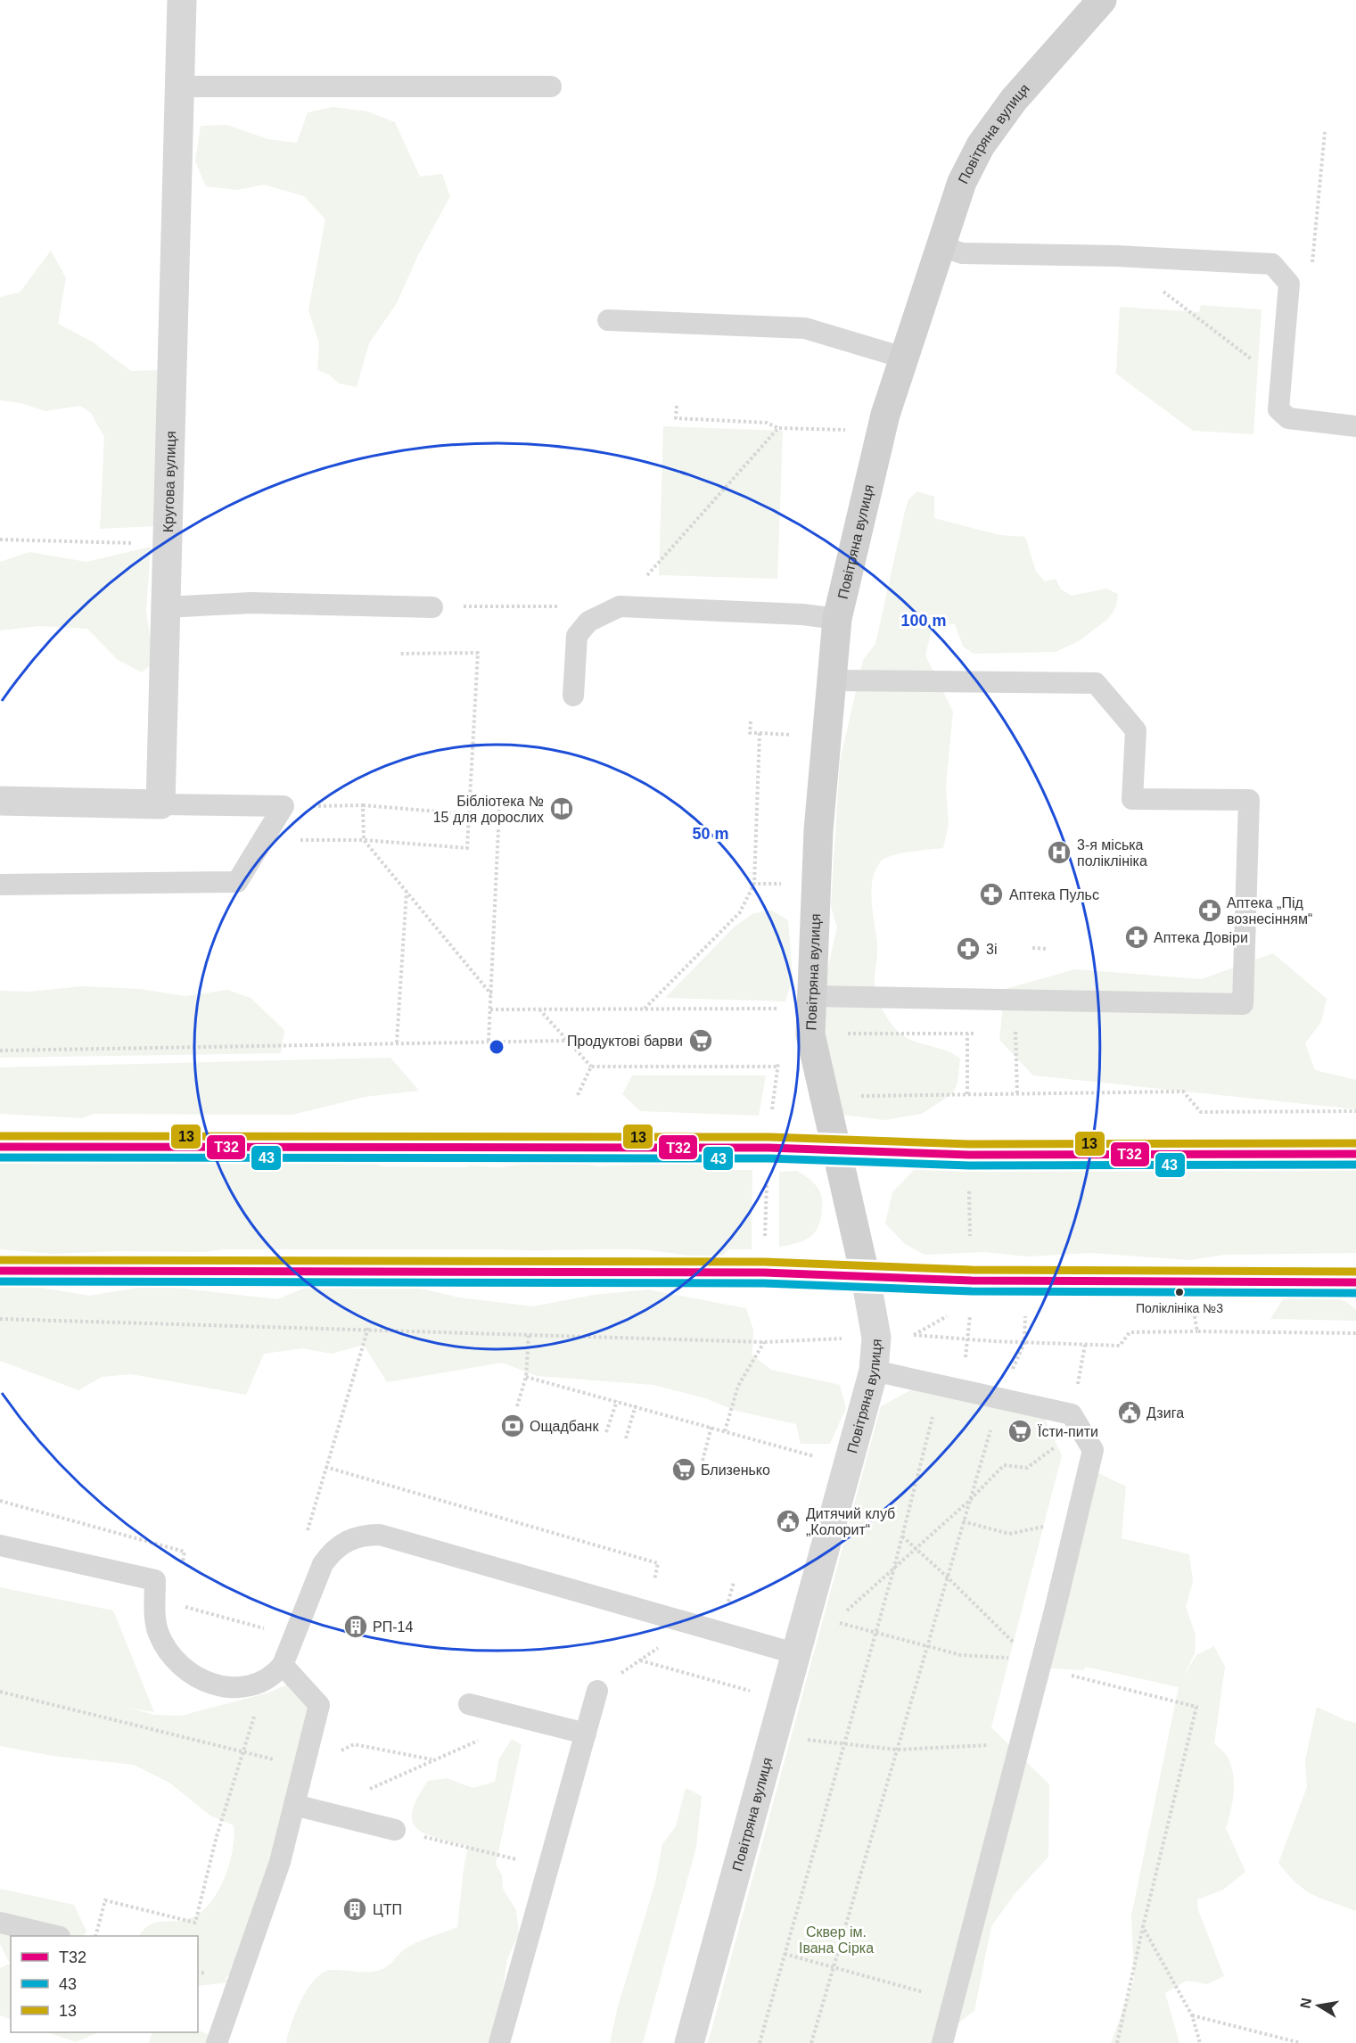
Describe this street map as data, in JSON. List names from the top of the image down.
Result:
{
  "streets": {
    "street": ["Повітряна вулиця", "Кругова вулиця"]
  },
  "parks": ["Сквер ім. Івана Сірка"],
  "places": {
    "library": ["Бібліотека № 15 для дорослих"],
    "hospital": ["3-я міська поліклініка"],
    "pharmacy": [
      "Аптека Пульс",
      "Аптека „Під вознесінням“",
      "Аптека Довіри",
      "3і"
    ],
    "supermarket": ["Продуктові барви", "Їсти-пити", "Близенько"],
    "other": ["Поліклініка №3"],
    "public building": ["Дзига", "Дитячий клуб „Колорит“"],
    "bank": ["Ощадбанк"],
    "building": ["РП-14", "ЦТП"]
  },
  "lines": ["transit line 13", "transit line Т32", "transit line 43"],
  "legend": ["Т32", "43", "13"],
  "north": "left",
  "rings": ["100 m", "50 m"]
}
